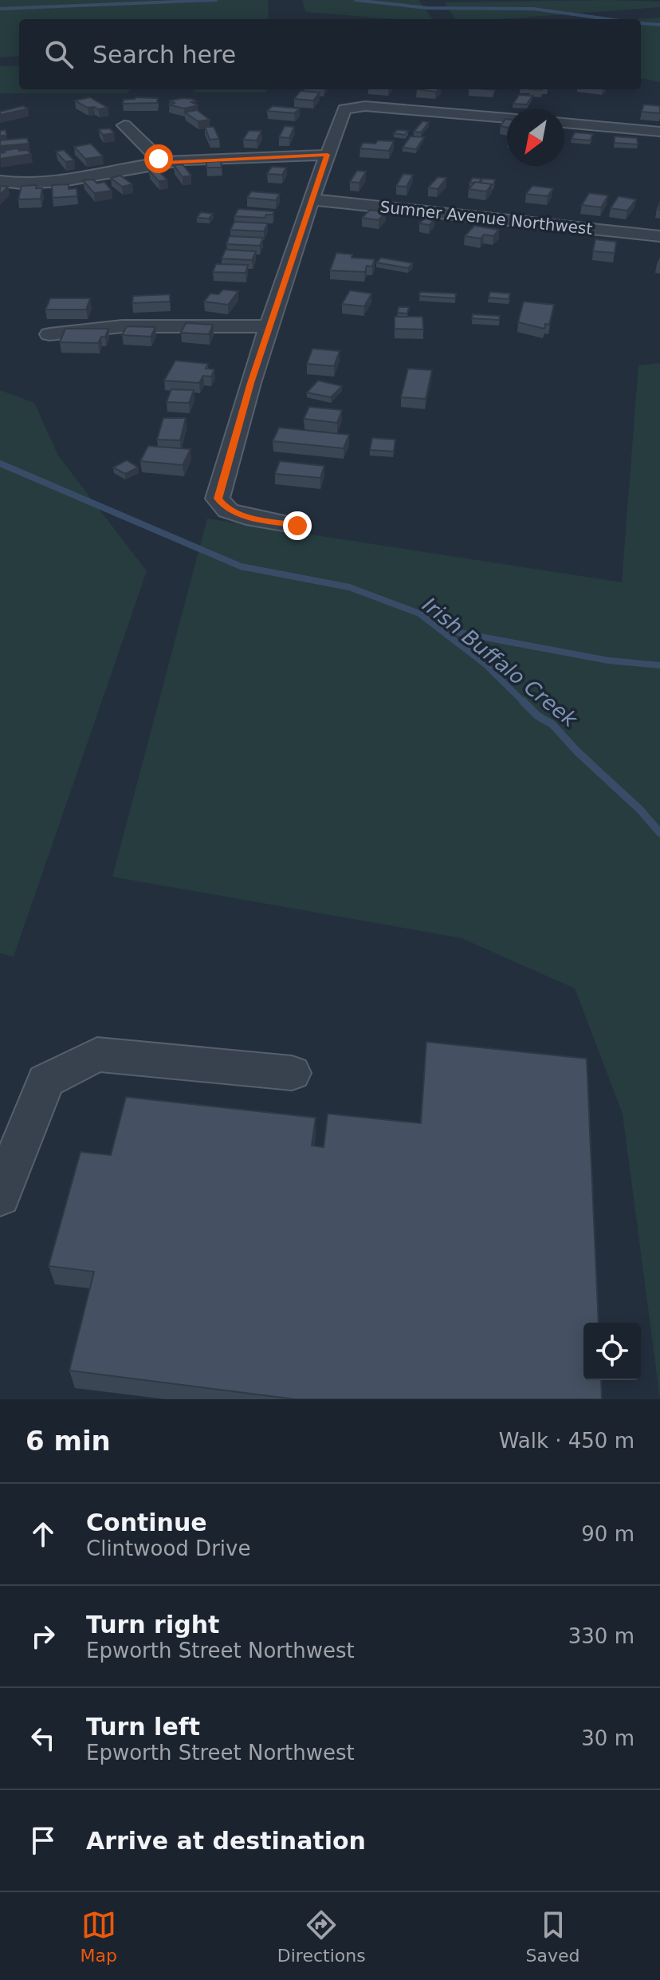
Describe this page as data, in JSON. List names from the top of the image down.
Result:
{
  "streets": {
    "street": ["Sumner Avenue Northwest"]
  },
  "water": ["Irish Buffalo Creek"],
  "north": "bottom left",
  "page": {
    "search": "Search here",
    "heading": ["6 min", "Walk · 450 m"],
    "list": [
      ["Continue", "Clintwood Drive", "90 m"],
      ["Turn right", "Epworth Street Northwest", "330 m"],
      ["Turn left", "Epworth Street Northwest", "30 m"],
      "Arrive at destination"
    ],
    "nav": ["Map", "Directions", "Saved"]
  }
}
